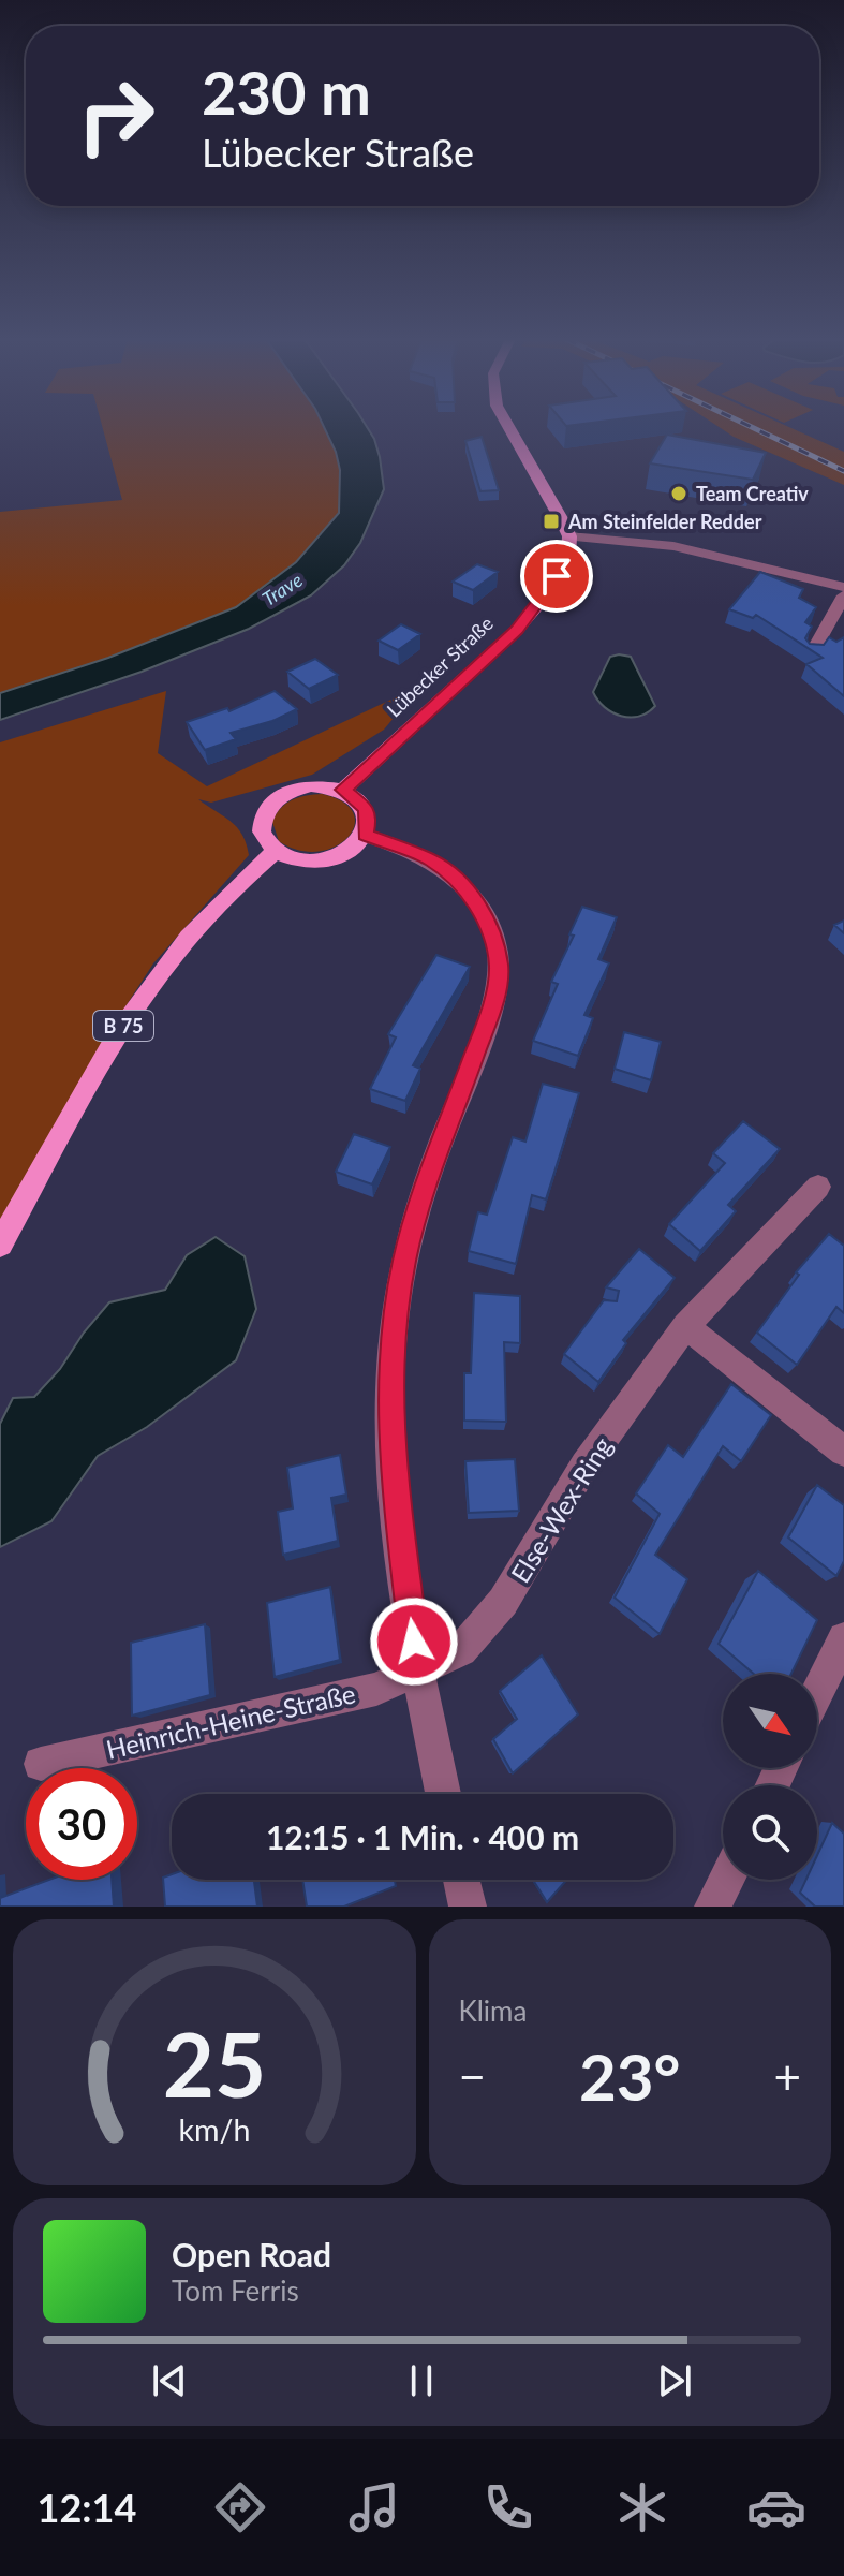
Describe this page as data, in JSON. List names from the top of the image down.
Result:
{
  "streets": {
    "main road": ["Lübecker Straße", "B 75"],
    "street": ["Else-Wex-Ring", "Heinrich-Heine-Straße"]
  },
  "crossings": [
    ["Lübecker Straße", "B 75"],
    ["Else-Wex-Ring", "Heinrich-Heine-Straße"]
  ],
  "water": ["Trave"],
  "places": {
    "other": ["Team Creativ"],
    "transit": ["Am Steinfelder Redder"]
  },
  "north": "bottom right",
  "page": {
    "turn": ["230 m", "Lübecker Straße"],
    "limit": "30",
    "trip": "12:15 · 1 Min. · 400 m",
    "tile": "Klima",
    "heat": ["−", "23°", "+"],
    "song": ["Open Road", "Tom Ferris"],
    "tabs": "12:14",
    "gauge": ["25", "km/h"]
  }
}
